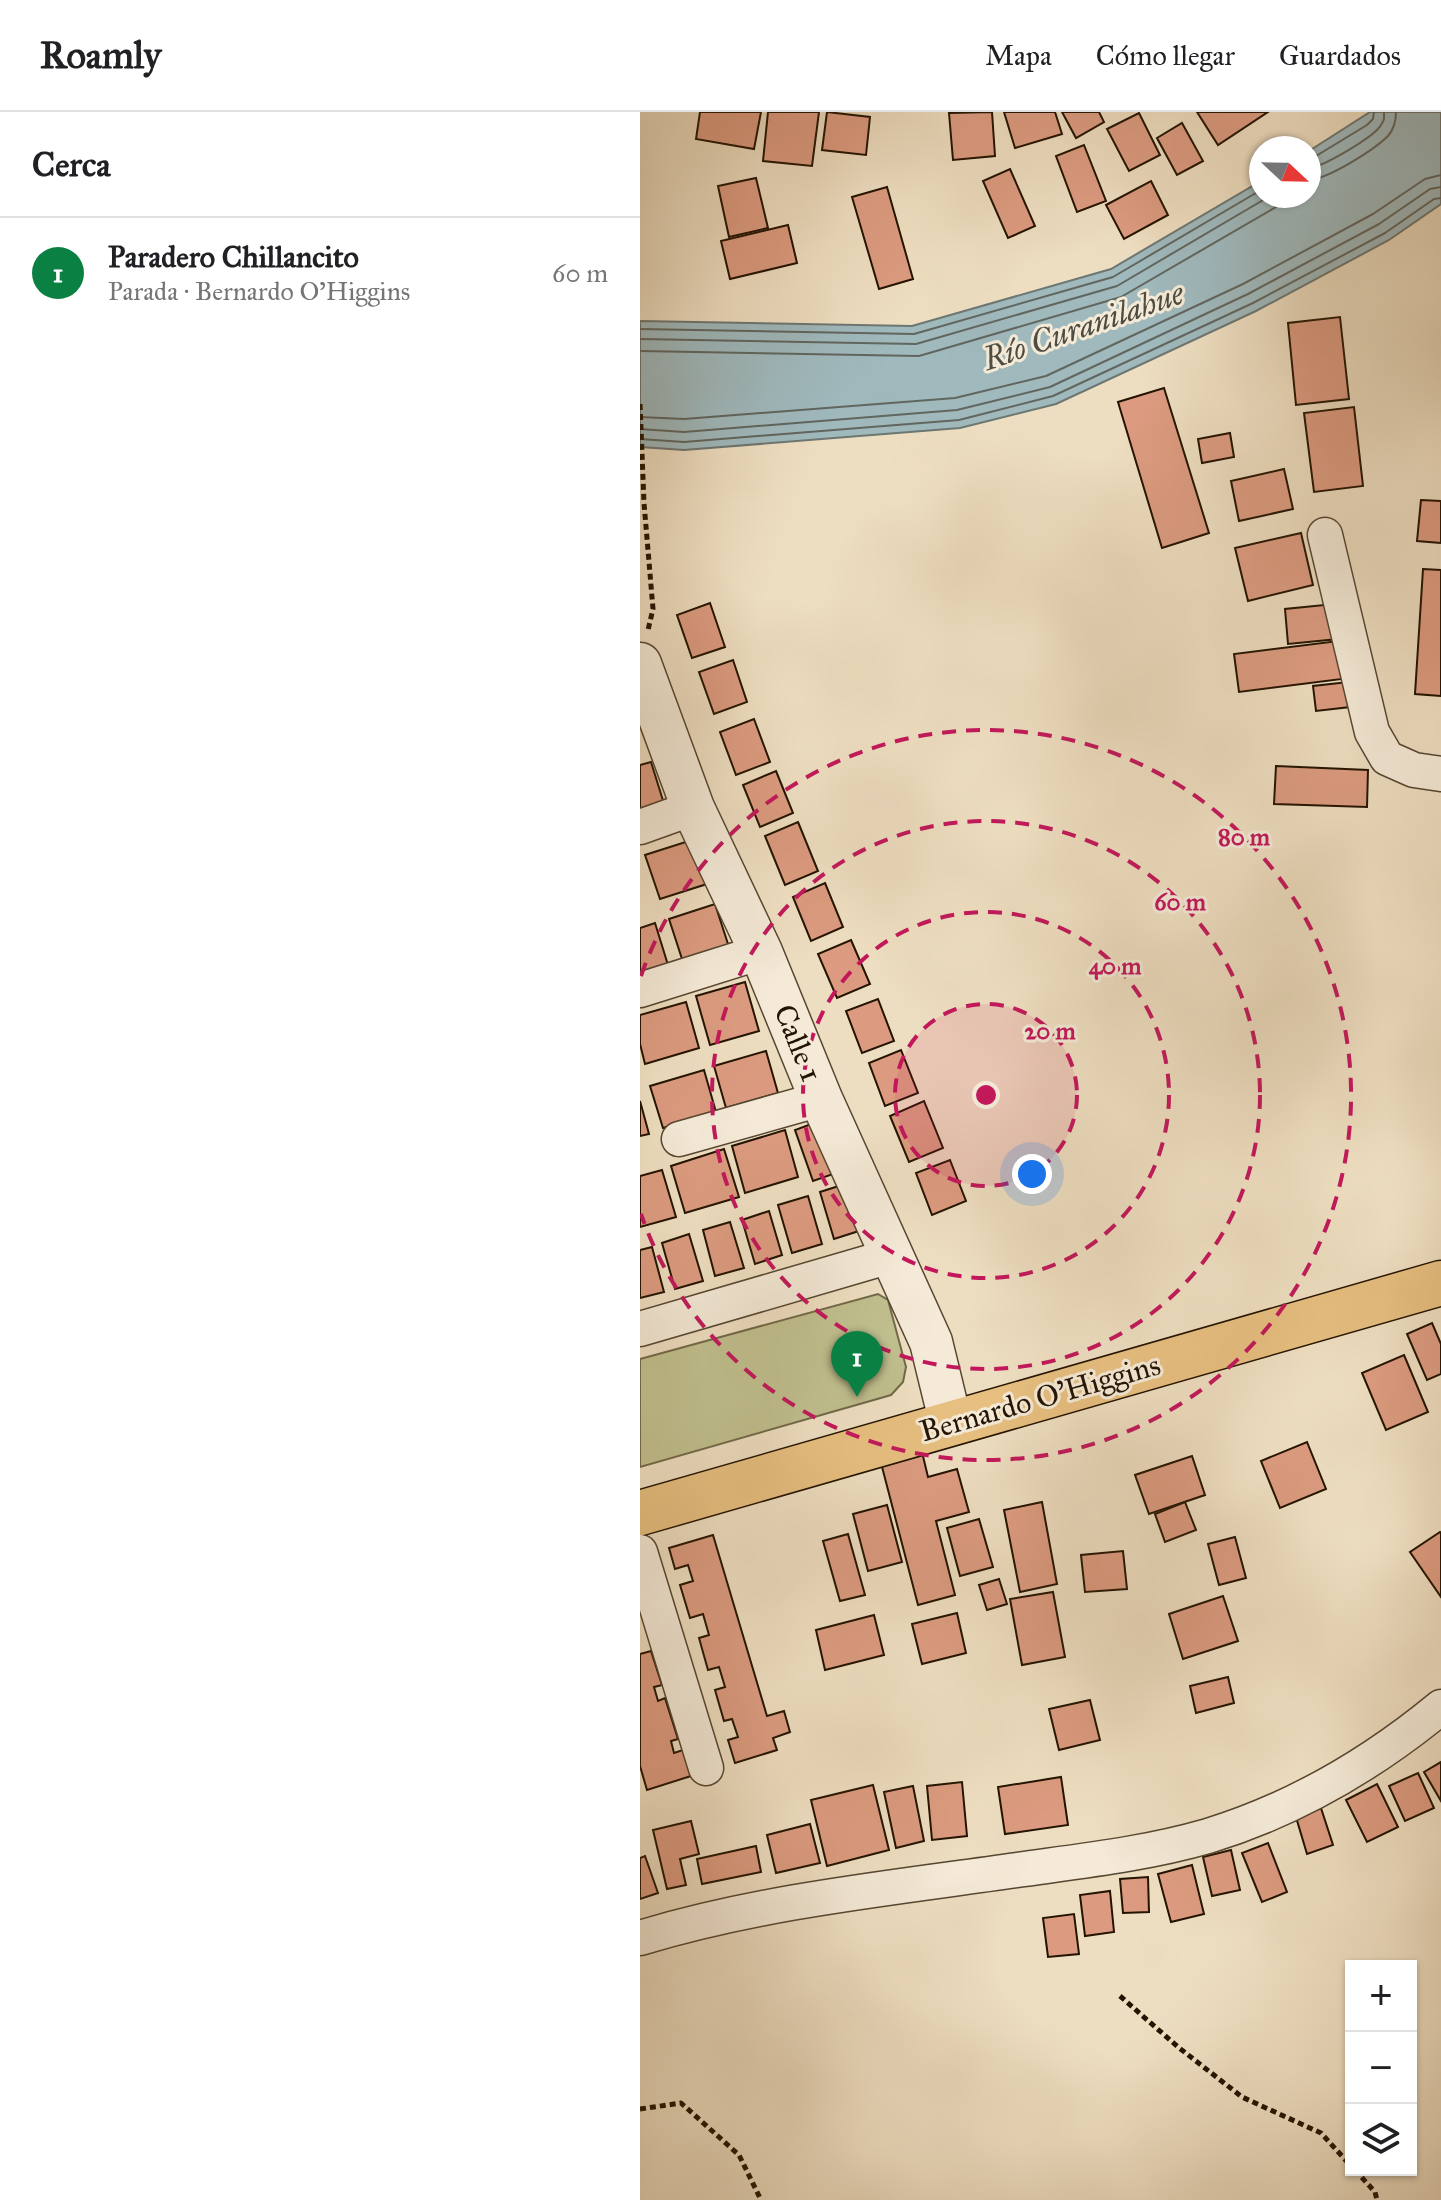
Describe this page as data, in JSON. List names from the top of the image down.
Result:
{
  "streets": {
    "main road": ["Bernardo O'Higgins"],
    "street": ["Calle 1"]
  },
  "crossings": [
    ["Calle 1", "Bernardo O'Higgins"]
  ],
  "water": ["Río Curanilahue"],
  "north": "right",
  "page": {
    "header": "Roamly",
    "nav": ["Mapa", "Cómo llegar", "Guardados"],
    "heading": "Cerca",
    "list": [
      {
        "mark": "1",
        "name": "Paradero Chillancito",
        "note": "Parada · Bernardo O'Higgins",
        "value": "60 m"
      }
    ],
    "pins": "1",
    "map_buttons": ["+", "−"]
  },
  "rings": [
    "80 m",
    "60 m",
    "40 m",
    "20 m"
  ]
}
